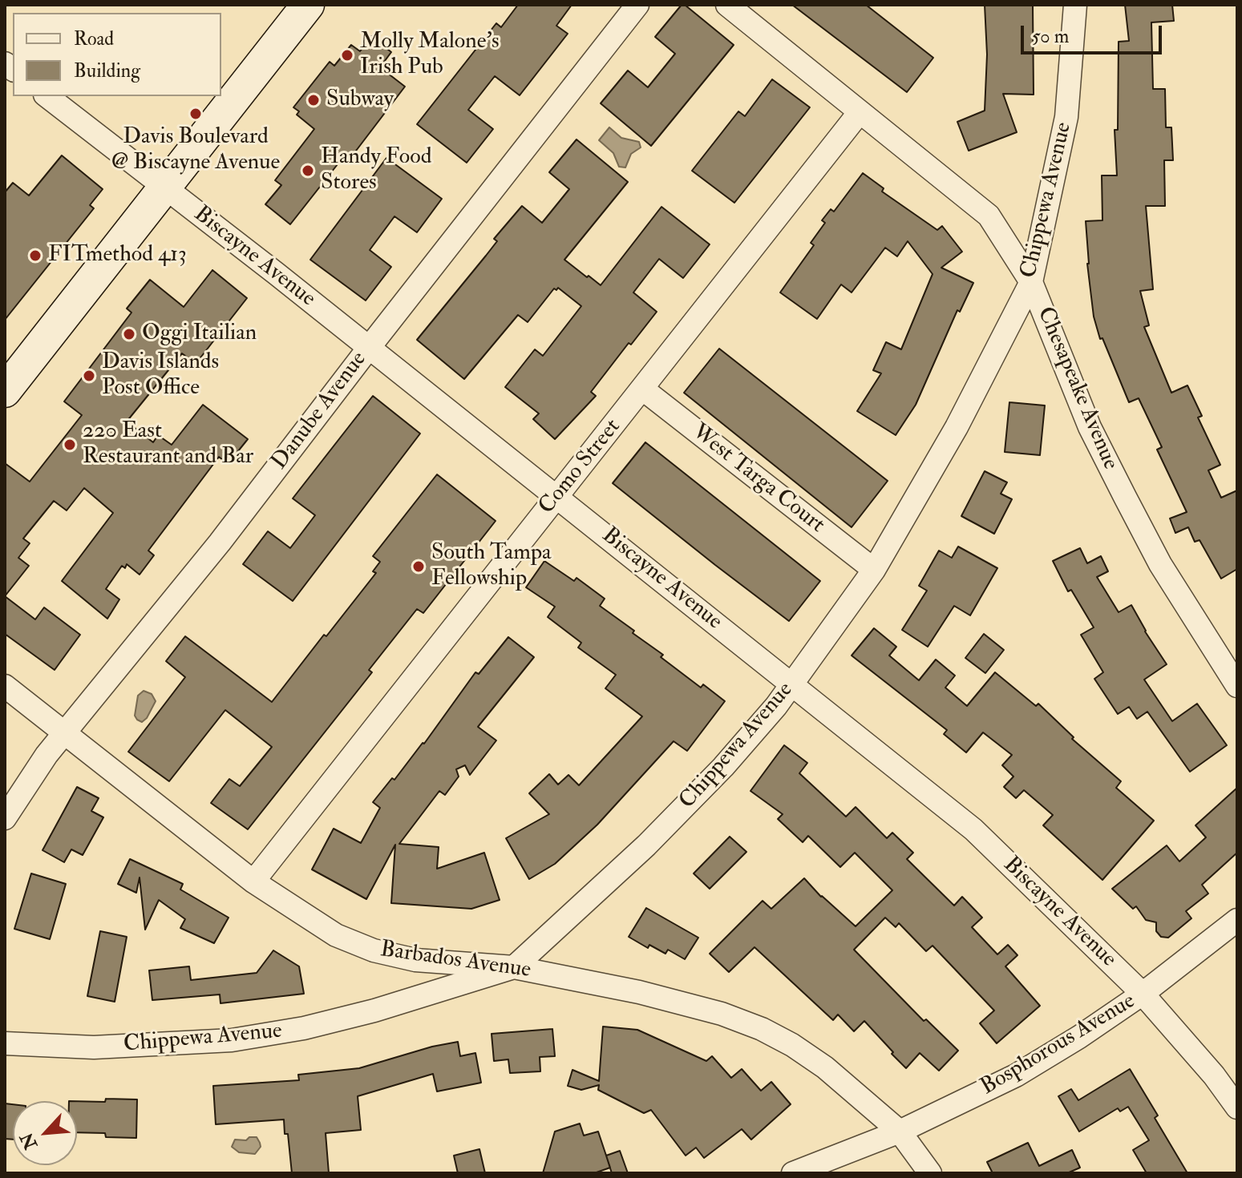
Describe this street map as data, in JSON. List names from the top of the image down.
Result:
{
  "streets": {
    "street": [
      "Chippewa Avenue",
      "Biscayne Avenue",
      "Chesapeake Avenue",
      "Danube Avenue",
      "Como Street",
      "West Targa Court",
      "Barbados Avenue",
      "Bosphorous Avenue"
    ]
  },
  "crossings": [
    ["Chippewa Avenue", "Biscayne Avenue"],
    ["Chippewa Avenue", "Chesapeake Avenue"],
    ["Chippewa Avenue", "West Targa Court"],
    ["Chippewa Avenue", "Barbados Avenue"],
    ["Biscayne Avenue", "Danube Avenue"],
    ["Biscayne Avenue", "Como Street"],
    ["Biscayne Avenue", "Bosphorous Avenue"],
    ["Chesapeake Avenue", "Como Street"],
    ["Danube Avenue", "Barbados Avenue"],
    ["Como Street", "West Targa Court"],
    ["Como Street", "Barbados Avenue"],
    ["Barbados Avenue", "Bosphorous Avenue"]
  ],
  "places": [
    "Molly Malone's Irish Pub",
    "Subway",
    "Davis Boulevard @ Biscayne Avenue",
    "Handy Food Stores",
    "FITmethod 413",
    "Oggi Itailian",
    "Davis Islands Post Office",
    "220 East Restaurant and Bar",
    "South Tampa Fellowship"
  ],
  "legend": ["Road", "Building"],
  "scale_bar": "50 m",
  "north": "bottom left"
}
